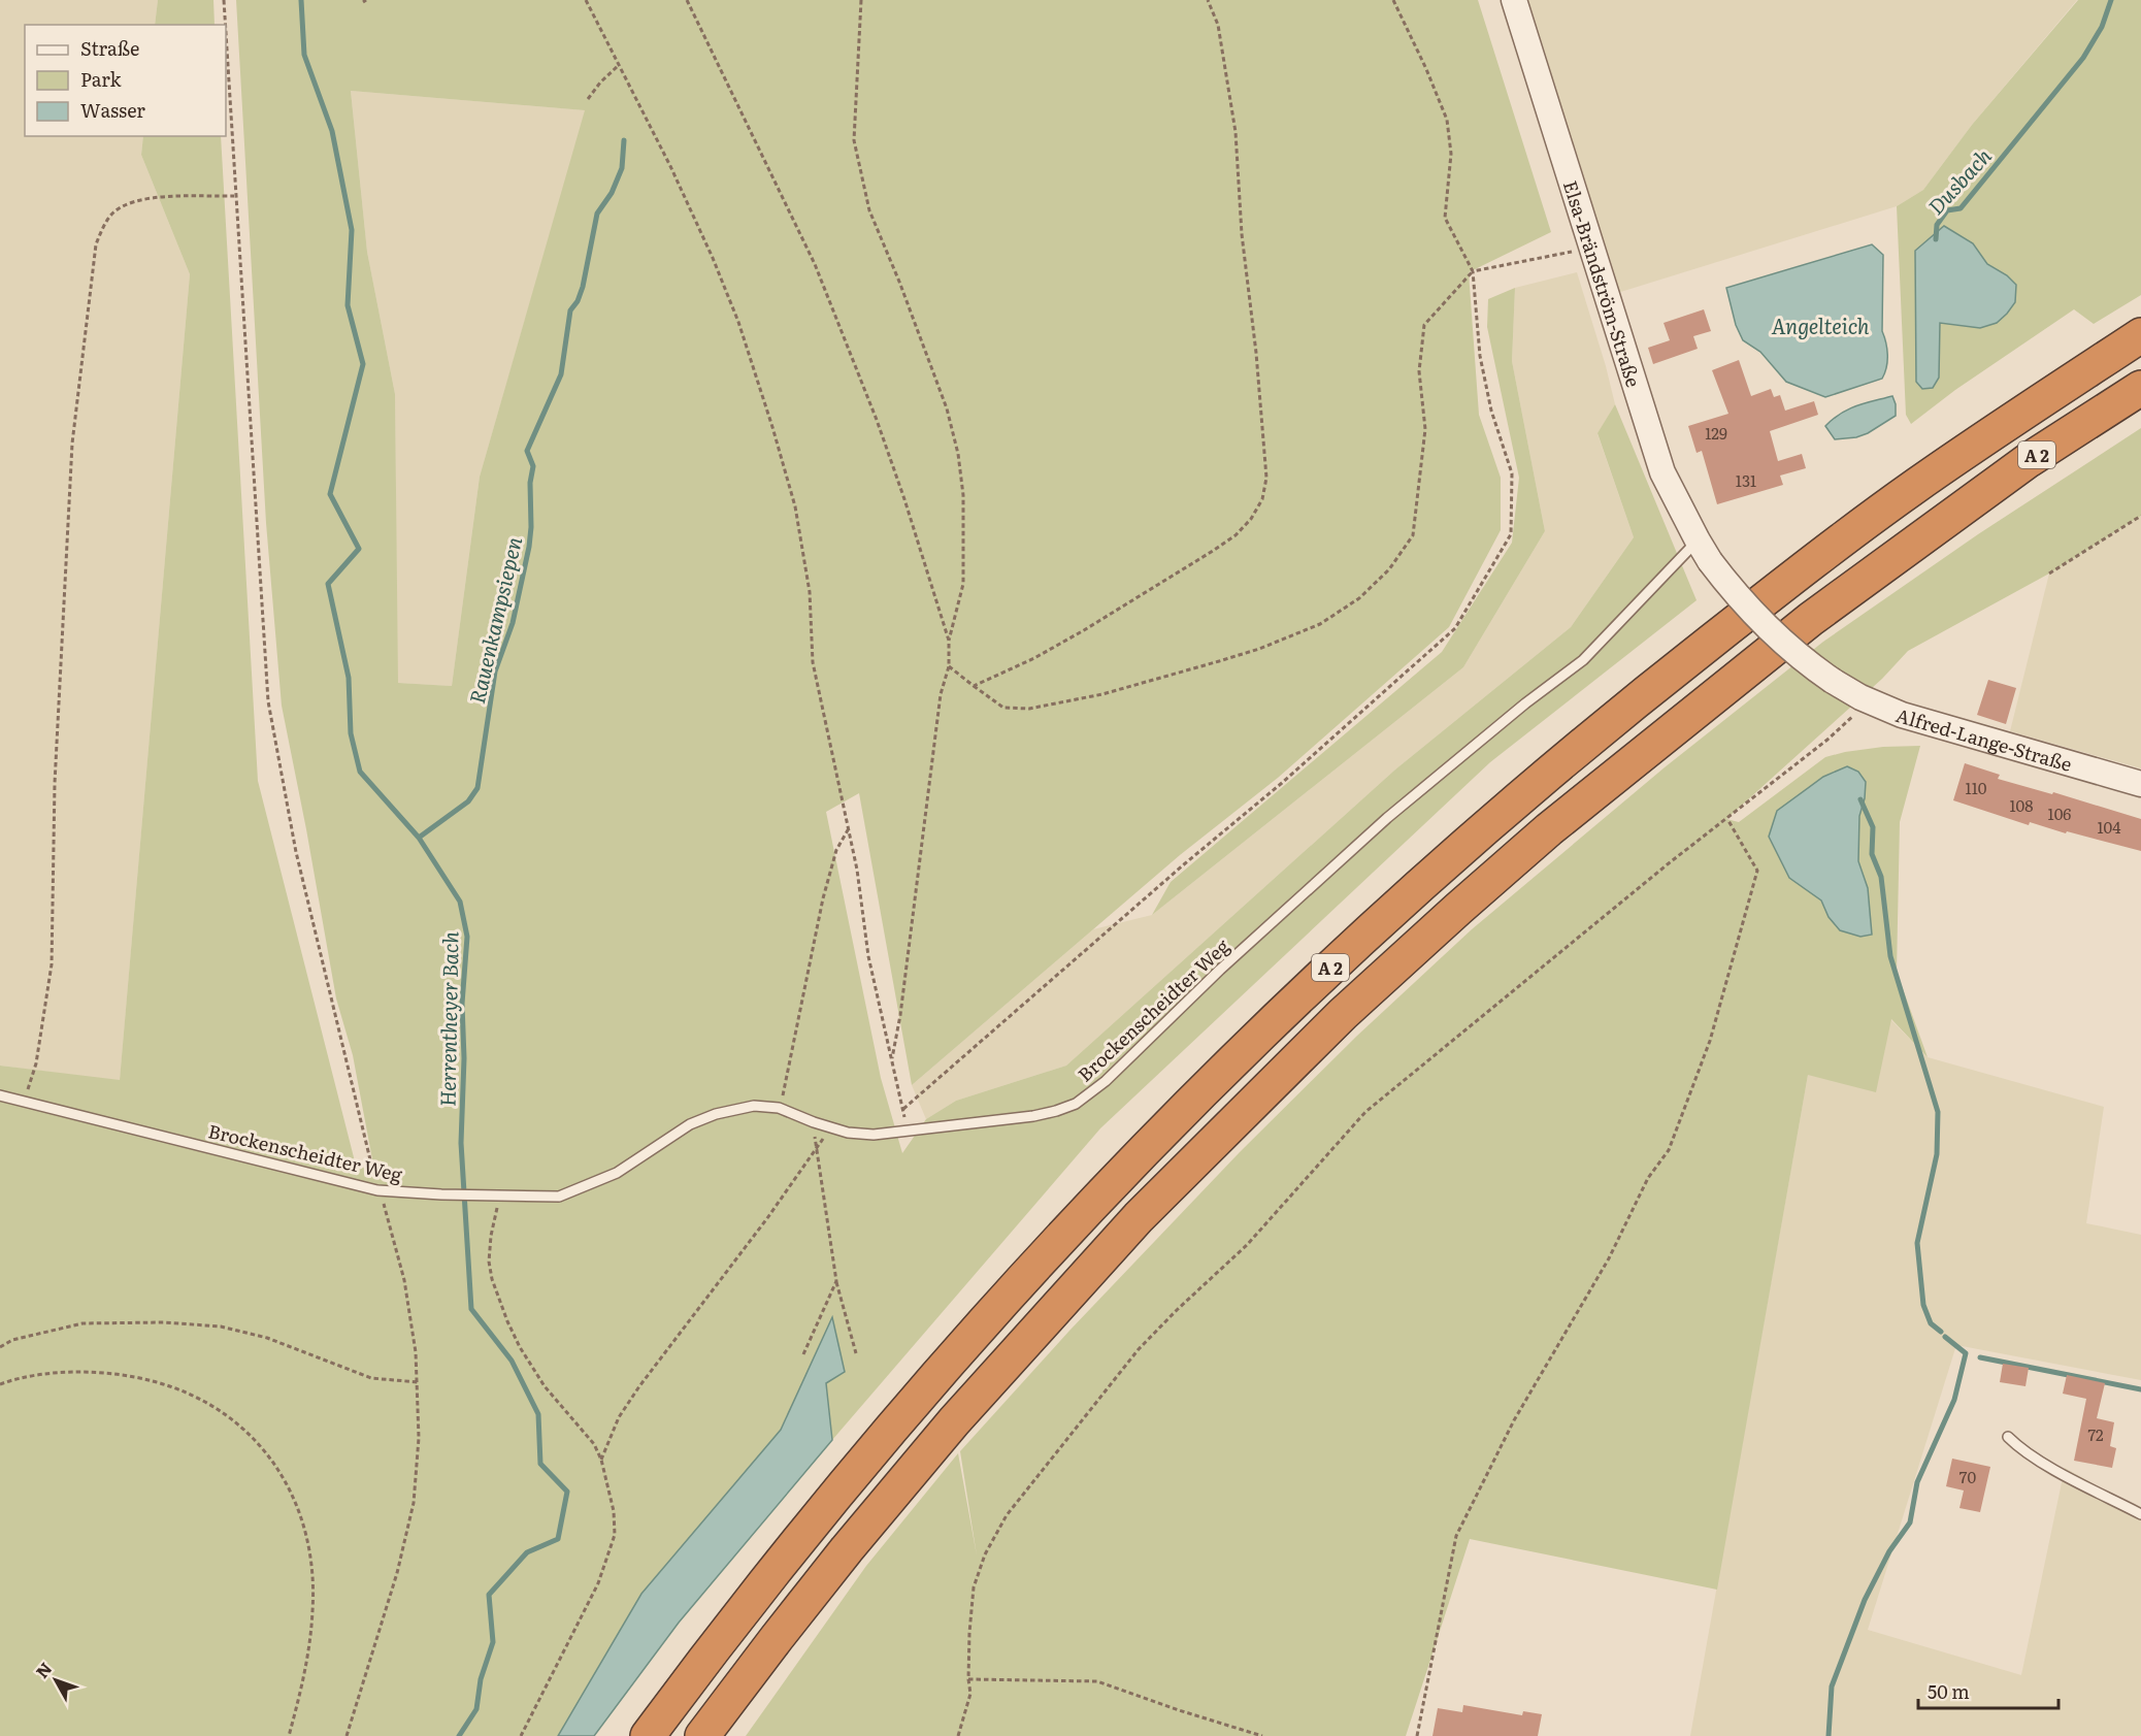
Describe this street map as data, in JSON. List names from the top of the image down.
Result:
{
  "streets": {
    "highway": ["A 2"],
    "street": ["Elsa-Brändström-Straße", "Alfred-Lange-Straße"],
    "lane": ["Brockenscheidter Weg"]
  },
  "crossings": [
    ["Elsa-Brändström-Straße", "Alfred-Lange-Straße"],
    ["Elsa-Brändström-Straße", "Brockenscheidter Weg"]
  ],
  "water": [
    "Dusbach",
    "Angelteich",
    "Rauenkampsiepen",
    "Herrentheyer Bach"
  ],
  "house_numbers": [
    "129",
    "131",
    "110",
    "108",
    "106",
    "104",
    "72",
    "70"
  ],
  "legend": ["Straße", "Park", "Wasser"],
  "scale_bar": "50 m",
  "north": "top left"
}
